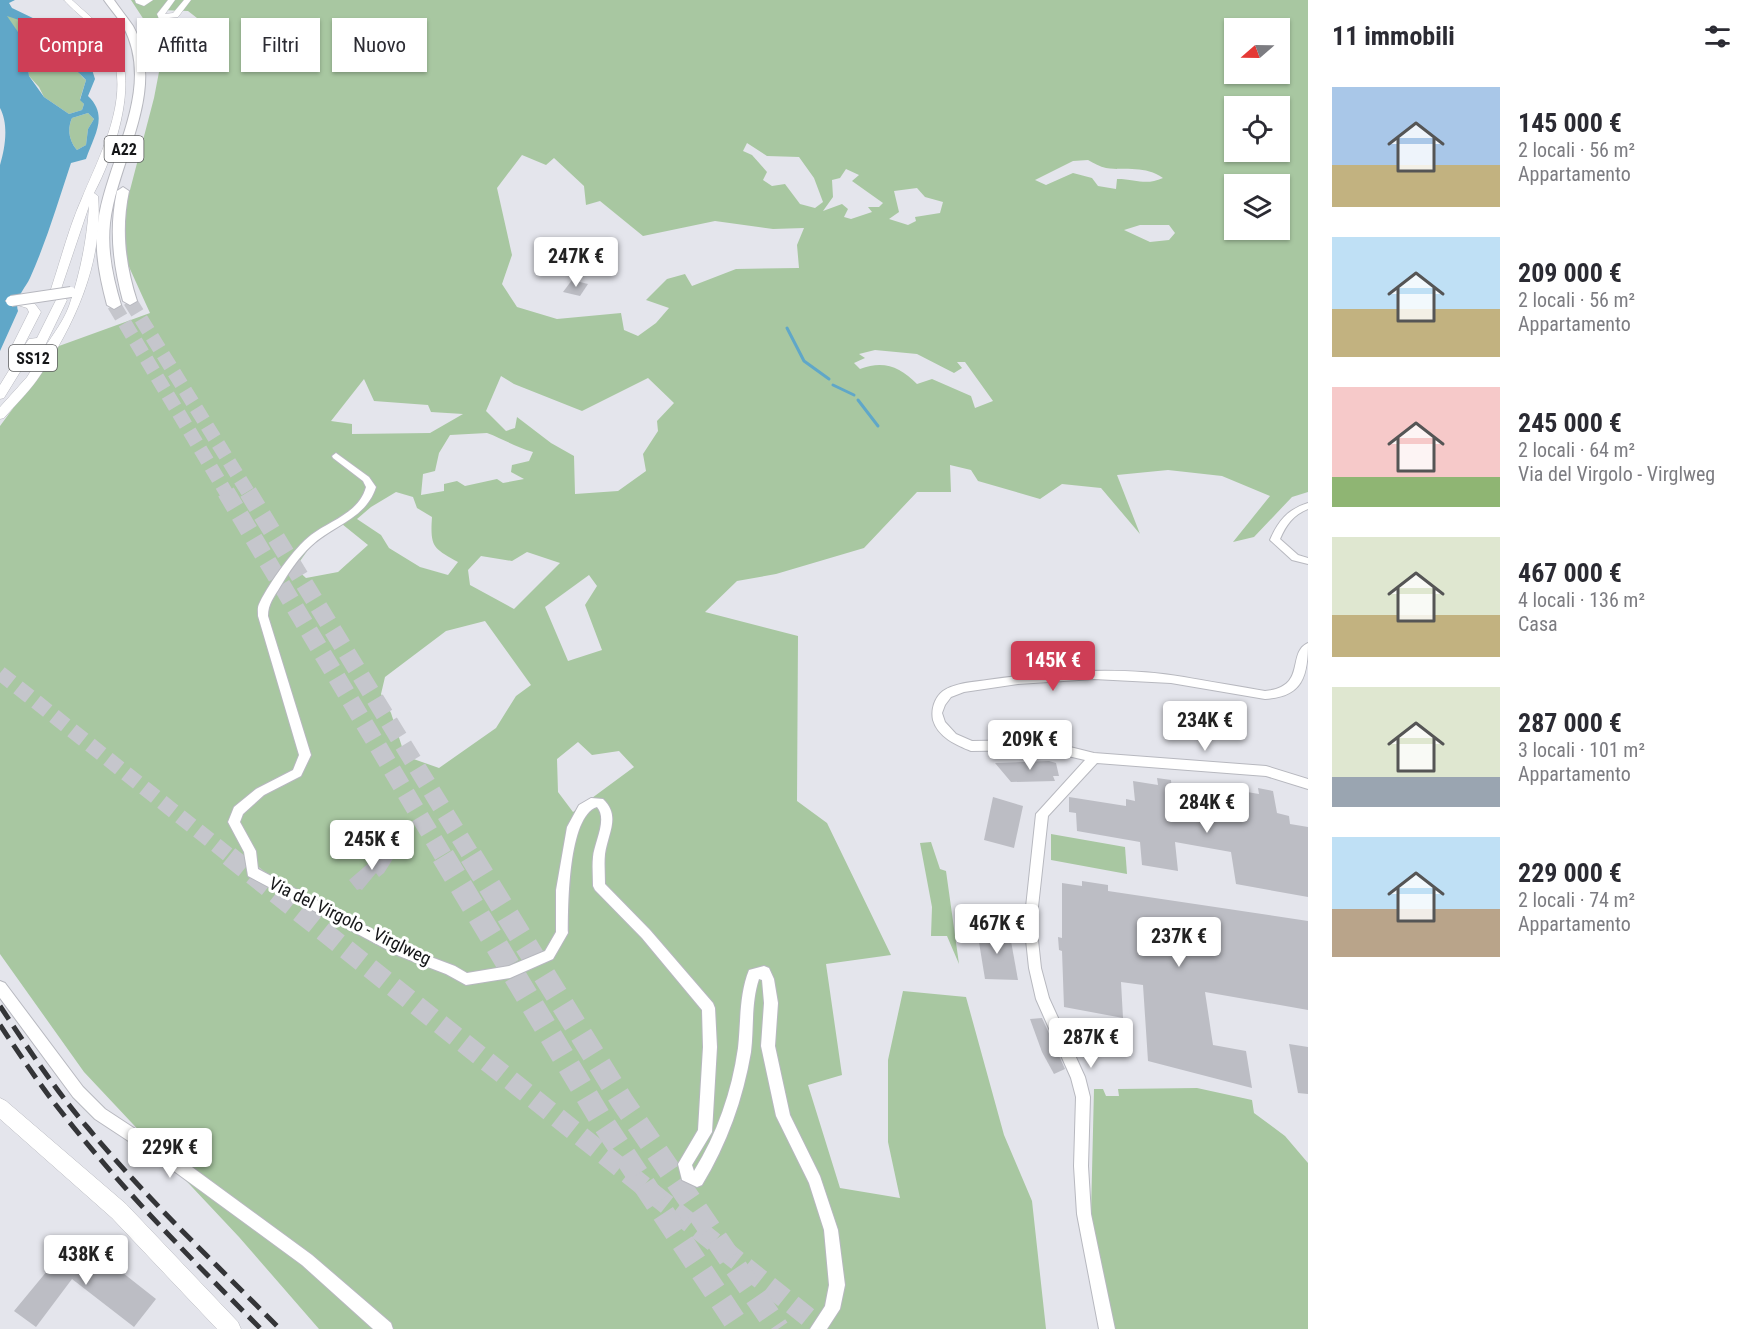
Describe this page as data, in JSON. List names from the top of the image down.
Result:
{
  "streets": {
    "highway": ["A22"],
    "main road": ["SS12"],
    "street": ["Via del Virgolo - Virglweg"]
  },
  "north": "left",
  "page": {
    "heading": "11 immobili",
    "chip": [
      "Compra",
      "Affitta",
      "Filtri",
      "Nuovo"
    ],
    "list": [
      {
        "name": "145 000 €",
        "note": "2 locali · 56 m² · Appartamento"
      },
      {
        "name": "209 000 €",
        "note": "2 locali · 56 m² · Appartamento"
      },
      {
        "name": "245 000 €",
        "note": "2 locali · 64 m² · Via del Virgolo - Virglweg"
      },
      {
        "name": "467 000 €",
        "note": "4 locali · 136 m² · Casa"
      },
      {
        "name": "287 000 €",
        "note": "3 locali · 101 m² · Appartamento"
      },
      {
        "name": "229 000 €",
        "note": "2 locali · 74 m² · Appartamento"
      }
    ],
    "price": [
      "247K €",
      "145K €",
      "234K €",
      "209K €",
      "284K €",
      "245K €",
      "467K €",
      "237K €",
      "287K €",
      "229K €",
      "438K €"
    ]
  }
}
